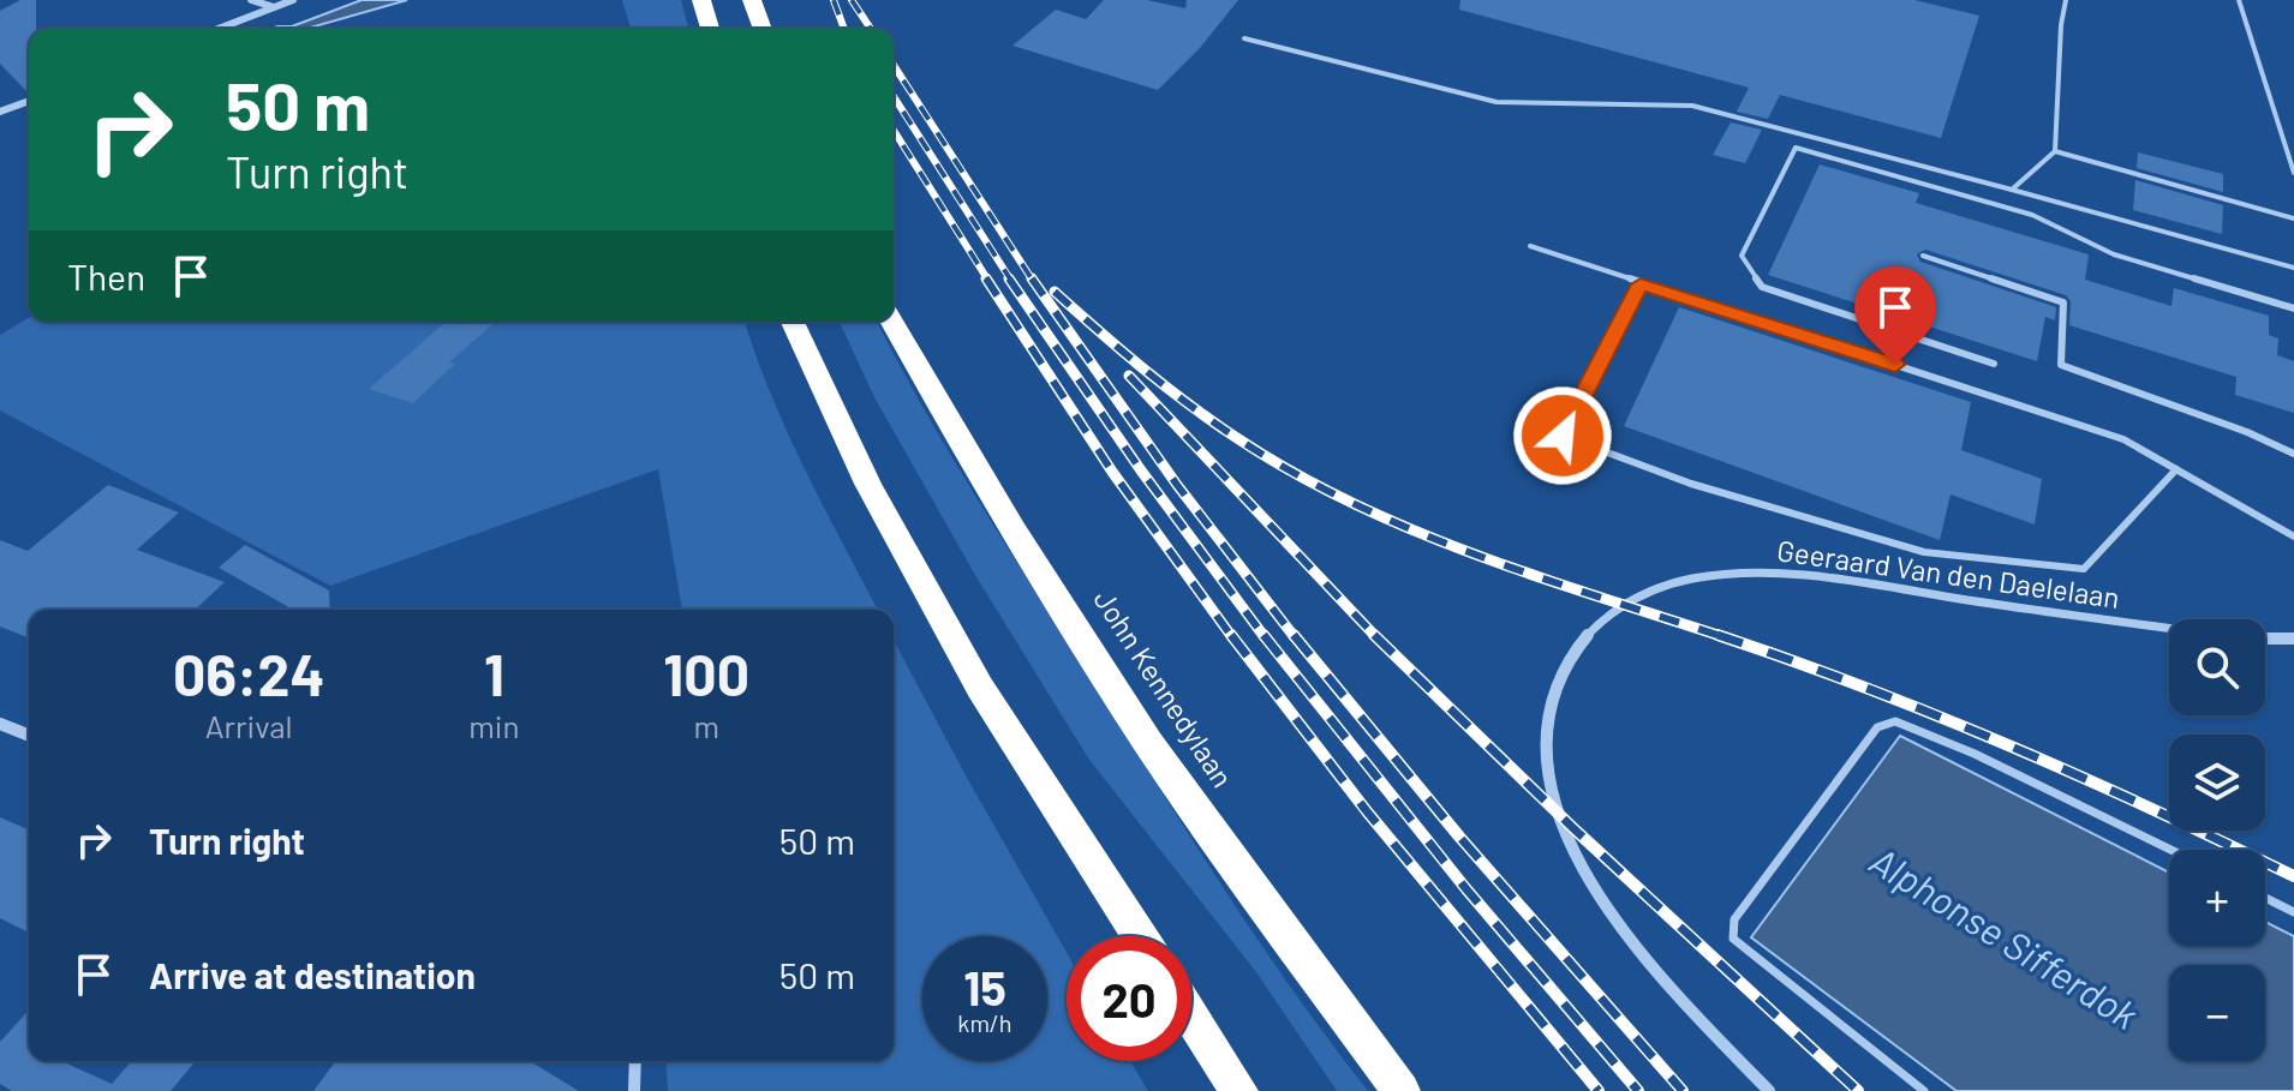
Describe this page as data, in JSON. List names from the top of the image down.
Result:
{
  "streets": {
    "highway": ["John Kennedylaan"],
    "street": ["Geeraard Van den Daelelaan"]
  },
  "water": ["Alphonse Sifferdok"],
  "page": {
    "turn": ["50 m", "Turn right"],
    "then": "Then",
    "eta": [
      "06:24",
      "Arrival",
      "1",
      "min",
      "100",
      "m"
    ],
    "map_buttons": ["+", "−"],
    "list": [
      {
        "name": "Turn right",
        "value": "50 m"
      },
      {
        "name": "Arrive at destination",
        "value": "50 m"
      }
    ],
    "speed": "15 km/h",
    "limit": "20"
  }
}
